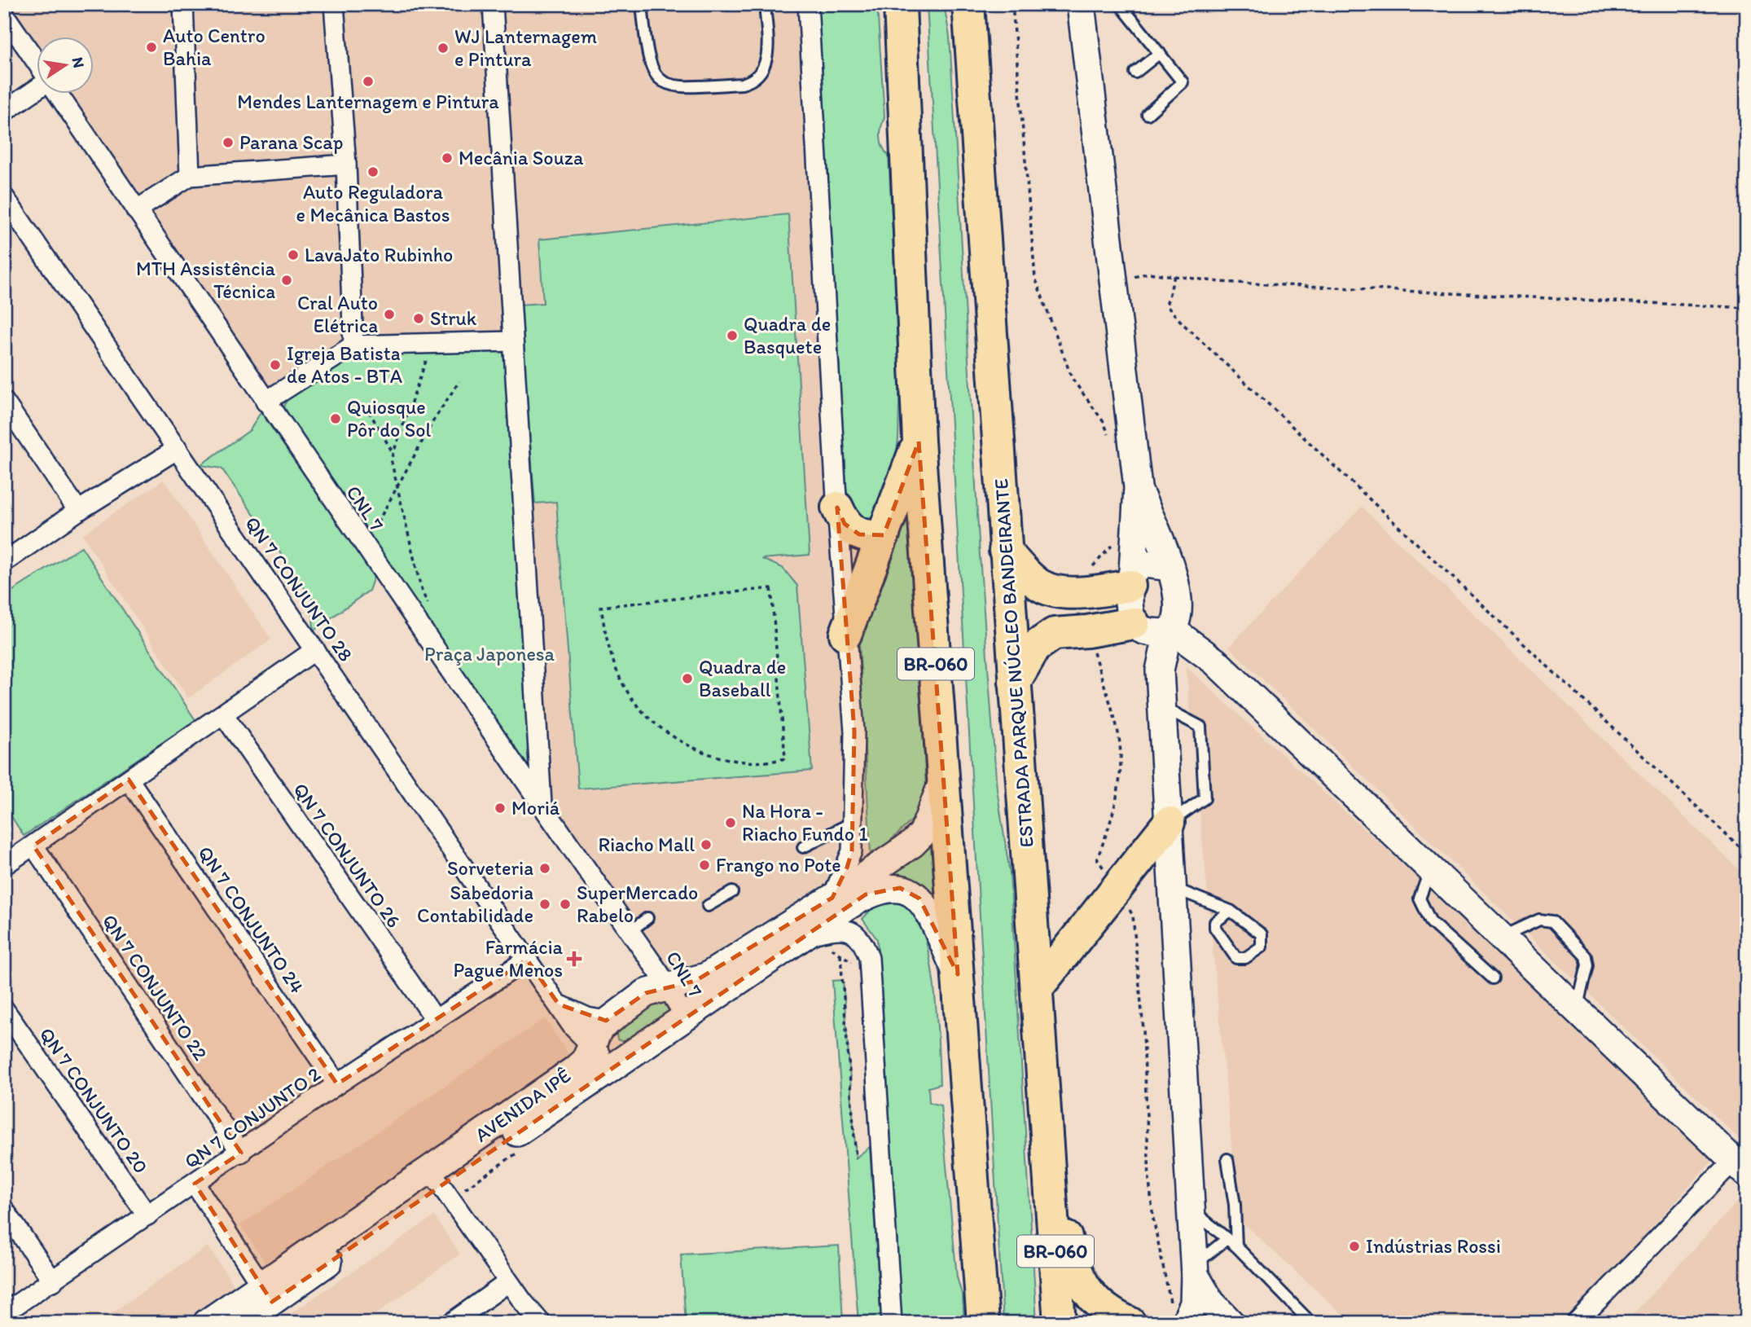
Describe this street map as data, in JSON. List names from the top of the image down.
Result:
{
  "streets": {
    "highway": ["ESTRADA PARQUE NÚCLEO BANDEIRANTE", "BR-060"],
    "street": [
      "CNL 7",
      "QN 7 CONJUNTO 28",
      "QN 7 CONJUNTO 26",
      "QN 7 CONJUNTO 24",
      "QN 7 CONJUNTO 22",
      "QN 7 CONJUNTO 20",
      "AVENIDA IPÊ",
      "QN 7 CONJUNTO 2"
    ]
  },
  "crossings": [
    ["CNL 7", "AVENIDA IPÊ"],
    ["QN 7 CONJUNTO 28", "AVENIDA IPÊ"],
    ["QN 7 CONJUNTO 28", "QN 7 CONJUNTO 2"],
    ["BR-060", "AVENIDA IPÊ"],
    ["QN 7 CONJUNTO 26", "QN 7 CONJUNTO 2"],
    ["QN 7 CONJUNTO 24", "QN 7 CONJUNTO 2"],
    ["QN 7 CONJUNTO 22", "QN 7 CONJUNTO 2"],
    ["QN 7 CONJUNTO 20", "QN 7 CONJUNTO 2"]
  ],
  "parks": ["Praça Japonesa"],
  "places": {
    "other": [
      "Auto Centro Bahia",
      "WJ Lanternagem e Pintura",
      "Mendes Lanternagem e Pintura",
      "Parana Scap",
      "Mecânia Souza",
      "Auto Reguladora e Mecânica Bastos",
      "LavaJato Rubinho",
      "MTH Assistência Técnica",
      "Cral Auto Elétrica",
      "Struk",
      "Quadra de Basquete",
      "Igreja Batista de Atos - BTA",
      "Quiosque Pôr do Sol",
      "Quadra de Baseball",
      "Moriá",
      "Na Hora - Riacho Fundo 1",
      "Riacho Mall",
      "Frango no Pote",
      "Sorveteria",
      "Sabedoria Contabilidade",
      "SuperMercado Rabelo",
      "Indústrias Rossi"
    ],
    "health": ["Farmácia Pague Menos"]
  },
  "north": "right"
}
